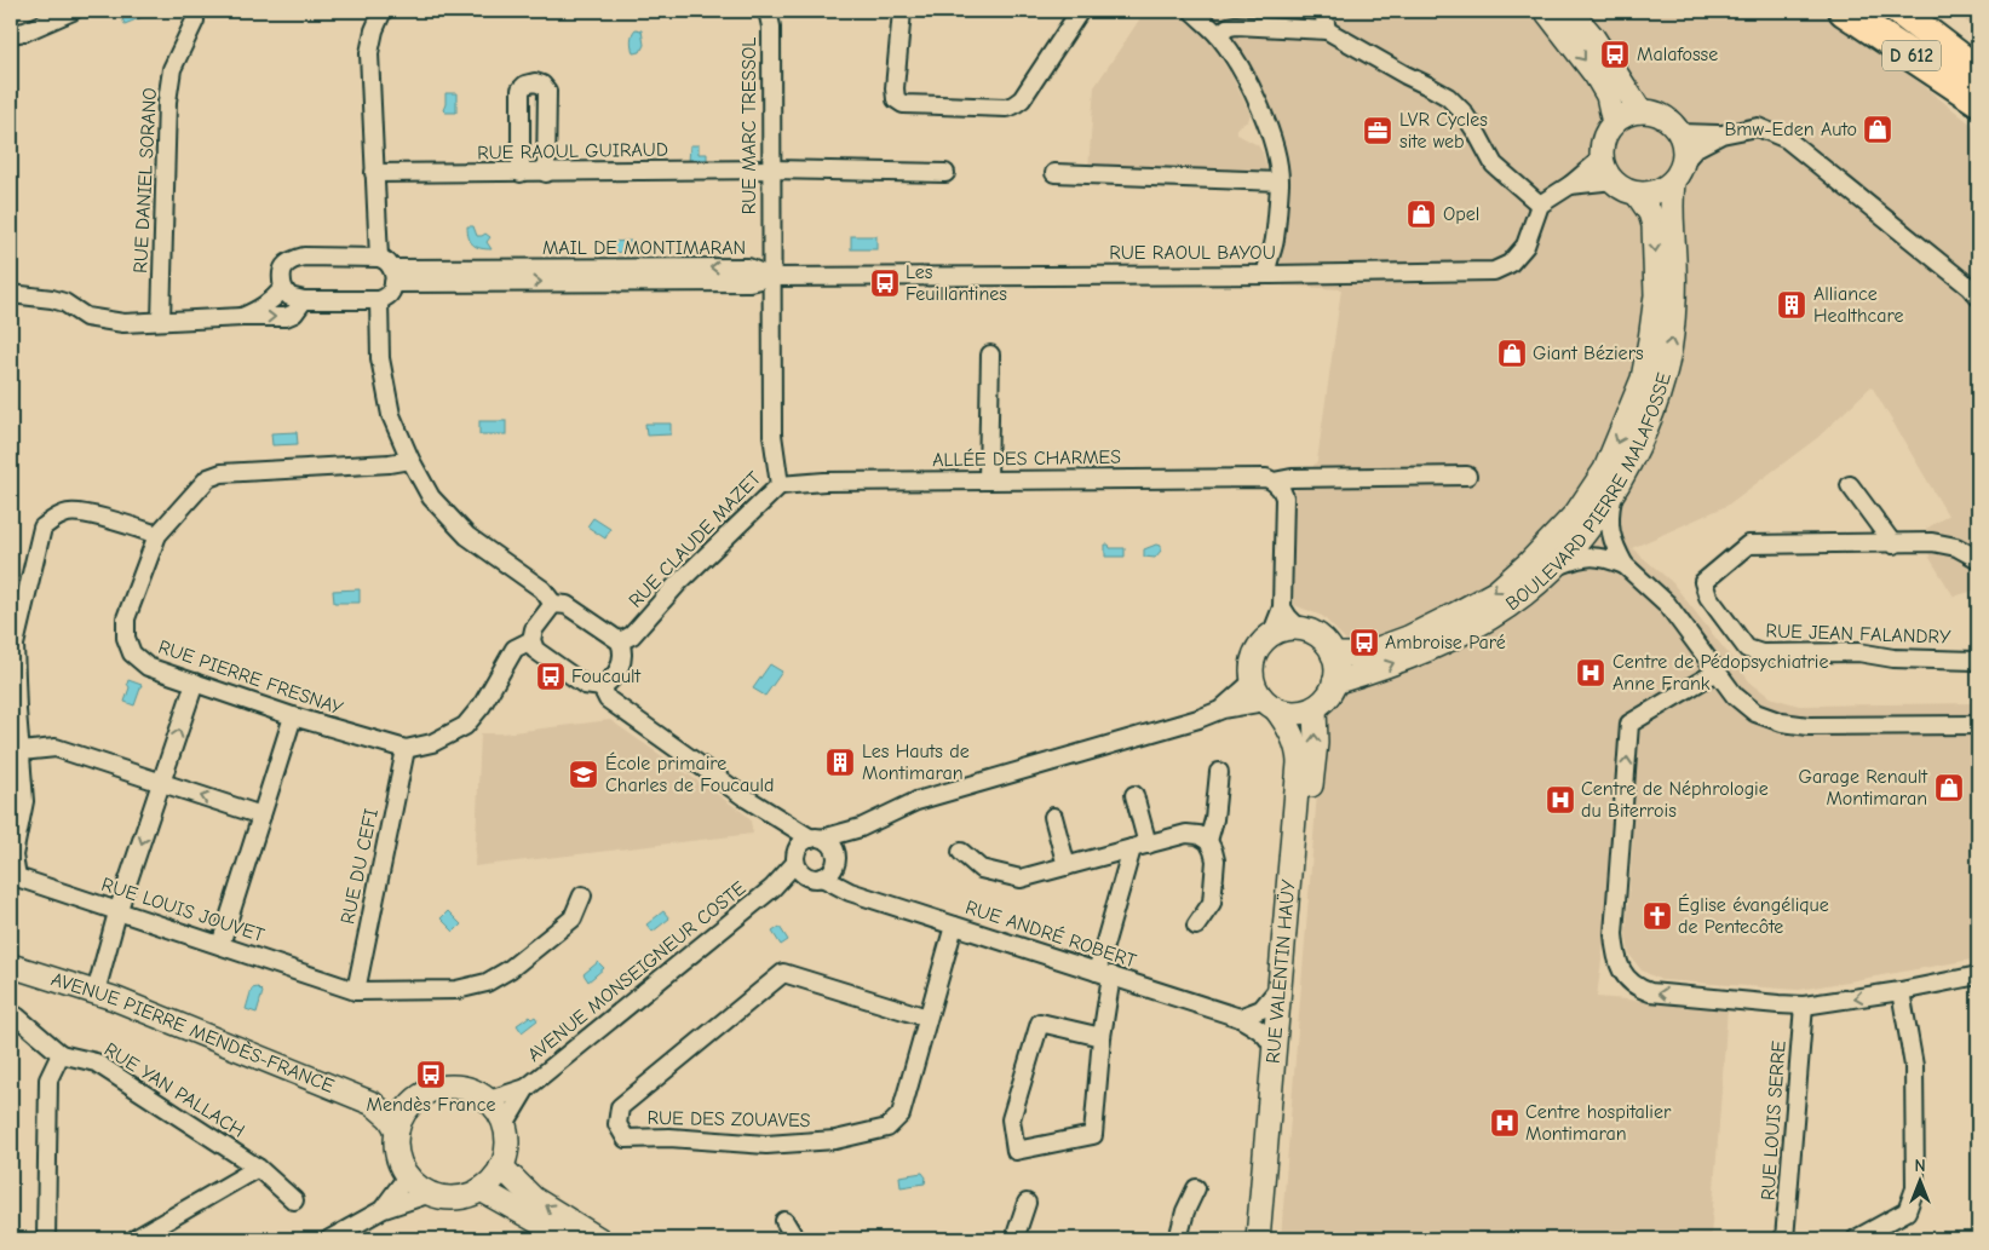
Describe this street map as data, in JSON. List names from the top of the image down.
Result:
{
  "streets": {
    "highway": ["D 612"],
    "street": [
      "RUE MARC TRESSOL",
      "RUE RAOUL GUIRAUD",
      "RUE DANIEL SORANO",
      "MAIL DE MONTIMARAN",
      "RUE RAOUL BAYOU",
      "ALLÉE DES CHARMES",
      "BOULEVARD PIERRE MALAFOSSE",
      "RUE CLAUDE MAZET",
      "RUE JEAN FALANDRY",
      "RUE PIERRE FRESNAY",
      "RUE DU CEFI",
      "RUE LOUIS JOUVET",
      "RUE ANDRÉ ROBERT",
      "RUE VALENTIN HAÜY",
      "AVENUE MONSEIGNEUR COSTE",
      "AVENUE PIERRE MENDÈS-FRANCE",
      "RUE YAN PALLACH",
      "RUE DES ZOUAVES",
      "RUE LOUIS SERRE"
    ]
  },
  "crossings": [
    ["RUE MARC TRESSOL", "RUE RAOUL GUIRAUD"],
    ["RUE MARC TRESSOL", "MAIL DE MONTIMARAN"],
    ["RUE MARC TRESSOL", "RUE RAOUL BAYOU"],
    ["RUE MARC TRESSOL", "RUE CLAUDE MAZET"],
    ["MAIL DE MONTIMARAN", "RUE RAOUL BAYOU"],
    ["MAIL DE MONTIMARAN", "RUE CLAUDE MAZET"],
    ["RUE RAOUL BAYOU", "RUE CLAUDE MAZET"],
    ["ALLÉE DES CHARMES", "RUE CLAUDE MAZET"],
    ["BOULEVARD PIERRE MALAFOSSE", "RUE VALENTIN HAÜY"],
    ["BOULEVARD PIERRE MALAFOSSE", "AVENUE MONSEIGNEUR COSTE"],
    ["RUE PIERRE FRESNAY", "RUE DU CEFI"],
    ["RUE PIERRE FRESNAY", "RUE LOUIS JOUVET"],
    ["RUE DU CEFI", "RUE LOUIS JOUVET"],
    ["RUE ANDRÉ ROBERT", "RUE VALENTIN HAÜY"],
    ["RUE ANDRÉ ROBERT", "AVENUE MONSEIGNEUR COSTE"],
    ["RUE ANDRÉ ROBERT", "RUE DES ZOUAVES"],
    ["RUE VALENTIN HAÜY", "AVENUE MONSEIGNEUR COSTE"],
    ["AVENUE MONSEIGNEUR COSTE", "AVENUE PIERRE MENDÈS-FRANCE"]
  ],
  "places": {
    "bus stop": [
      "Malafosse",
      "Les Feuillantines",
      "Ambroise Paré",
      "Foucault",
      "Mendès France"
    ],
    "shop": [
      "Bmw-Eden Auto",
      "Opel",
      "Giant Béziers",
      "Garage Renault Montimaran"
    ],
    "office": ["LVR Cycles site web"],
    "building": ["Alliance Healthcare", "Les Hauts de Montimaran"],
    "hospital": ["Centre de Pédopsychiatrie Anne Frank", "Centre de Néphrologie du Biterrois", "Centre hospitalier Montimaran"],
    "school or university": ["École primaire Charles de Foucauld"],
    "church": ["Église évangélique de Pentecôte"]
  },
  "north": "top"
}
